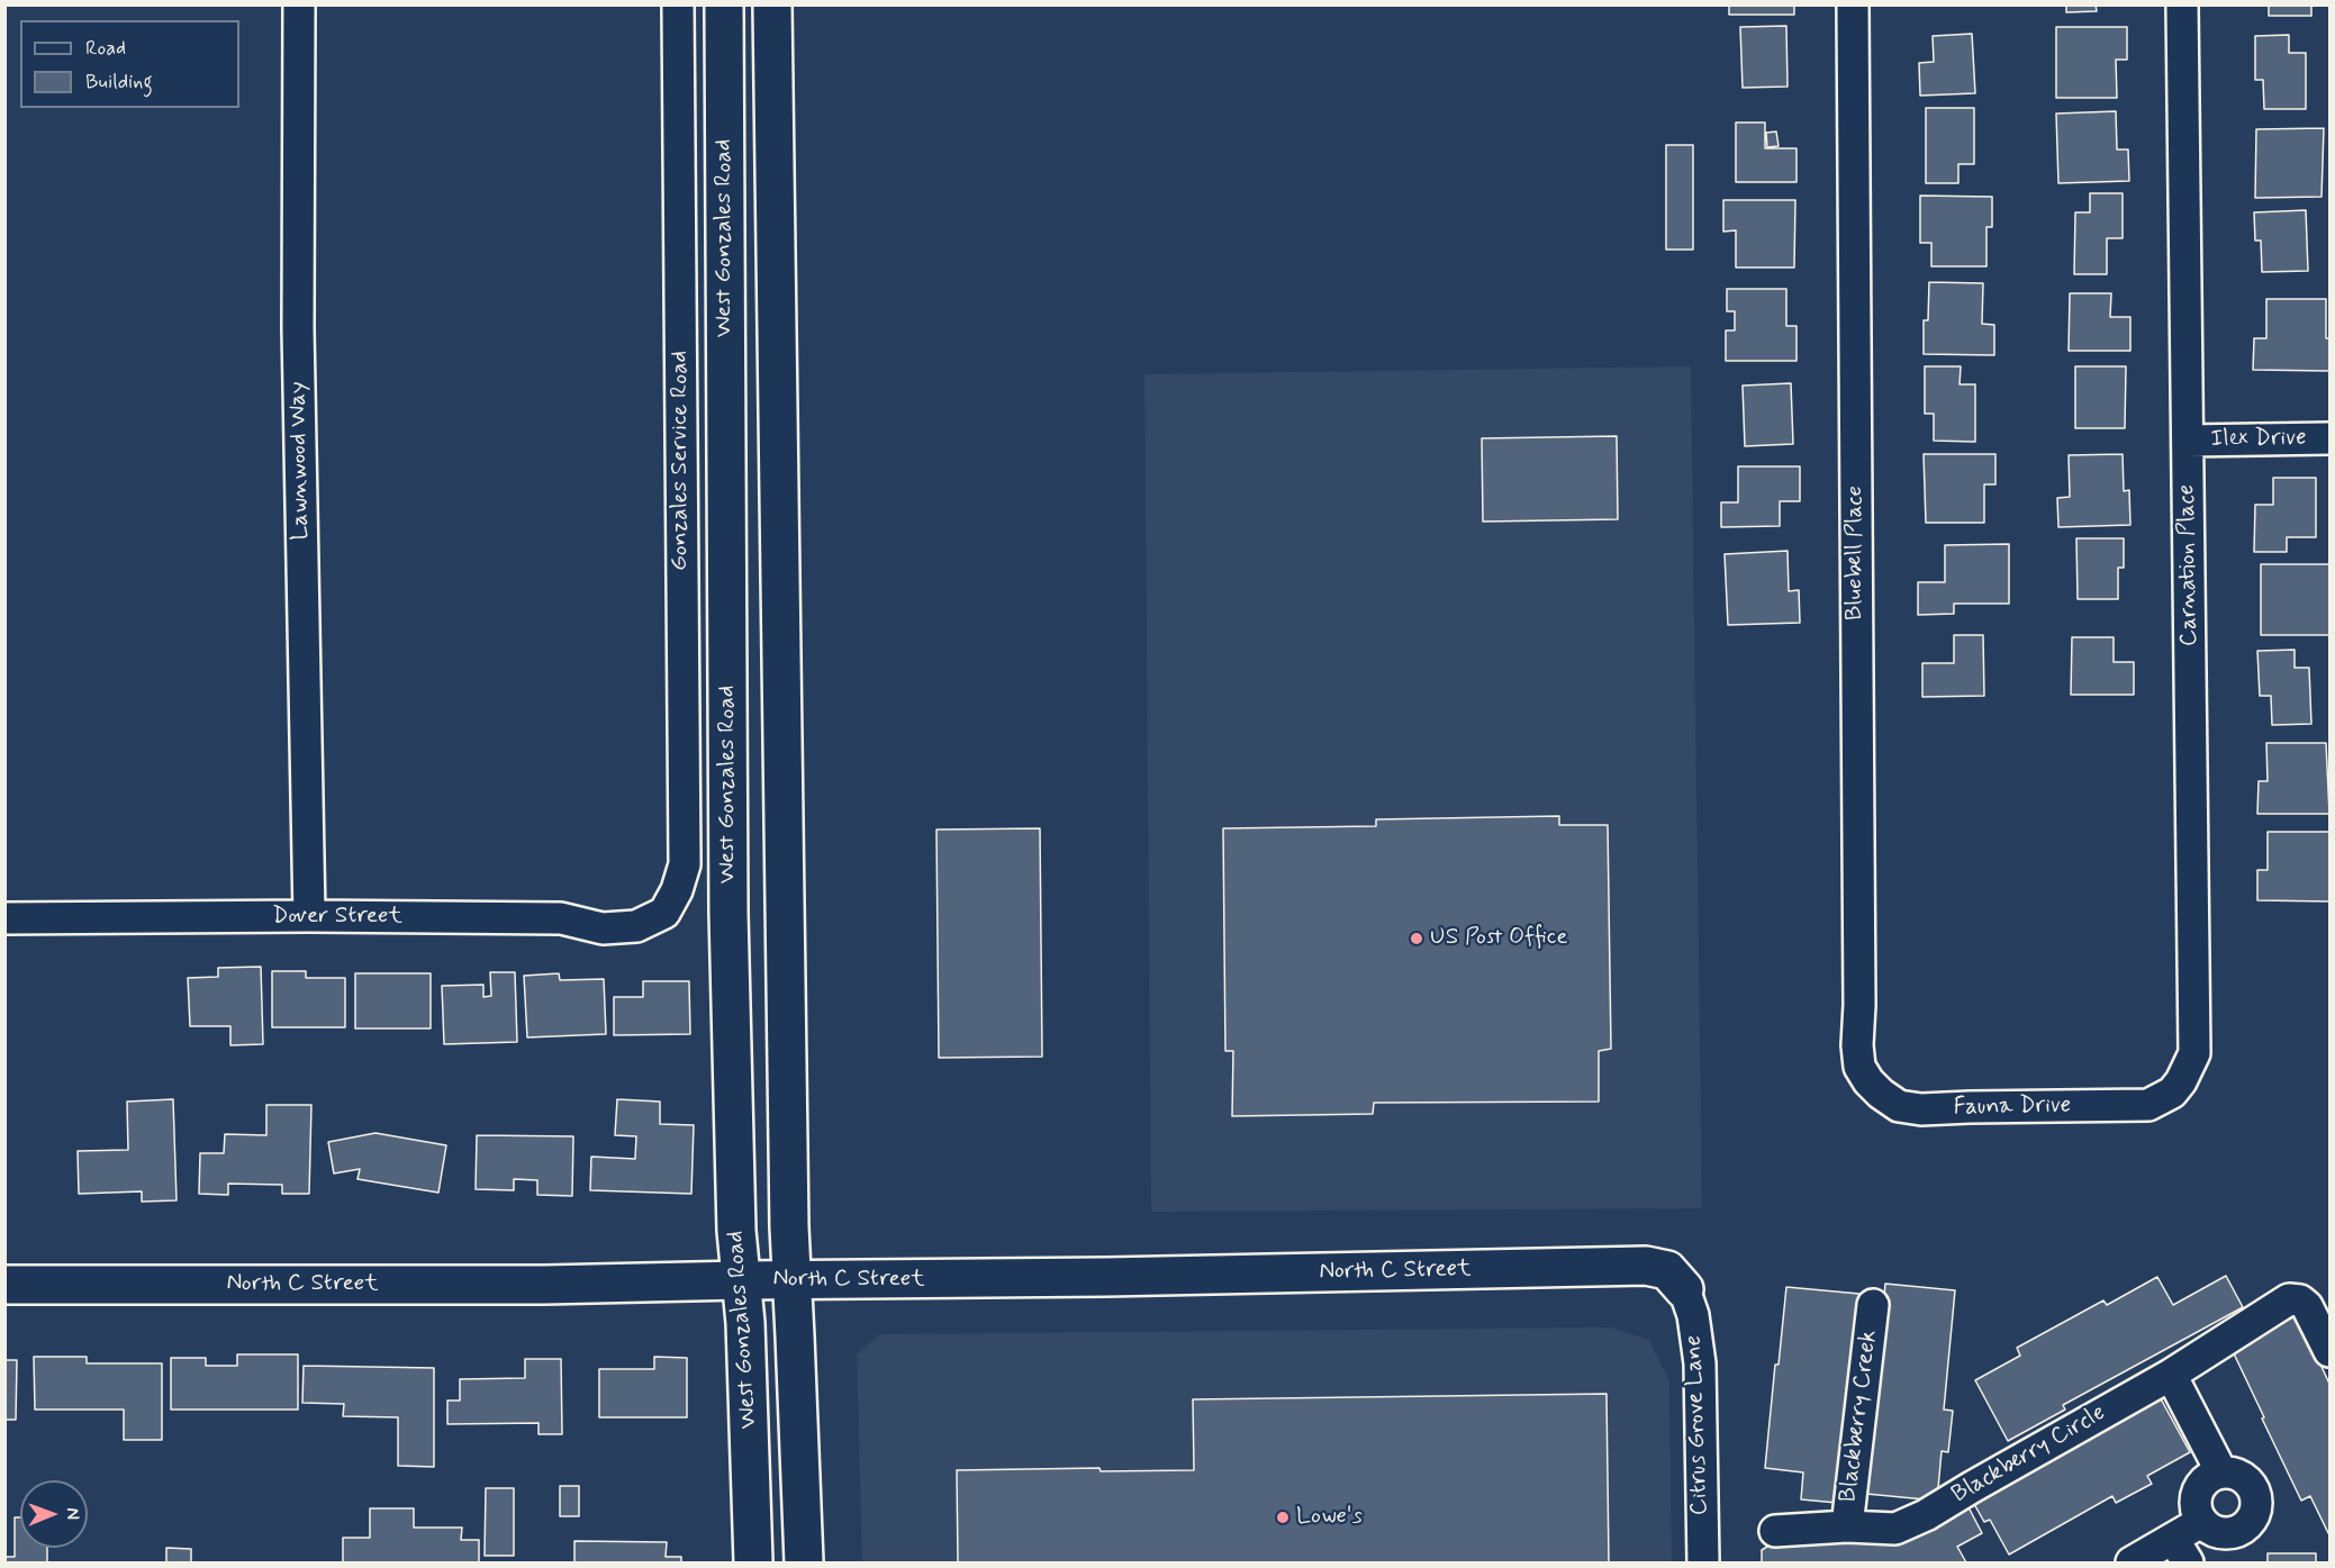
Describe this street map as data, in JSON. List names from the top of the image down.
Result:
{
  "streets": {
    "main road": ["West Gonzales Road", "North C Street"],
    "street": [
      "Ilex Drive",
      "Lawnwood Way",
      "Gonzales Service Road",
      "Bluebell Place",
      "Carnation Place",
      "Dover Street",
      "Fauna Drive",
      "Blackberry Creek",
      "Citrus Grove Lane",
      "Blackberry Circle"
    ]
  },
  "crossings": [
    ["West Gonzales Road", "North C Street"],
    ["Ilex Drive", "Carnation Place"],
    ["Lawnwood Way", "Dover Street"],
    ["Gonzales Service Road", "Dover Street"],
    ["Bluebell Place", "Fauna Drive"],
    ["Carnation Place", "Fauna Drive"],
    ["North C Street", "Citrus Grove Lane"],
    ["Blackberry Creek", "Blackberry Circle"]
  ],
  "places": ["US Post Office", "Lowe's"],
  "legend": ["Road", "Building"],
  "north": "right"
}
